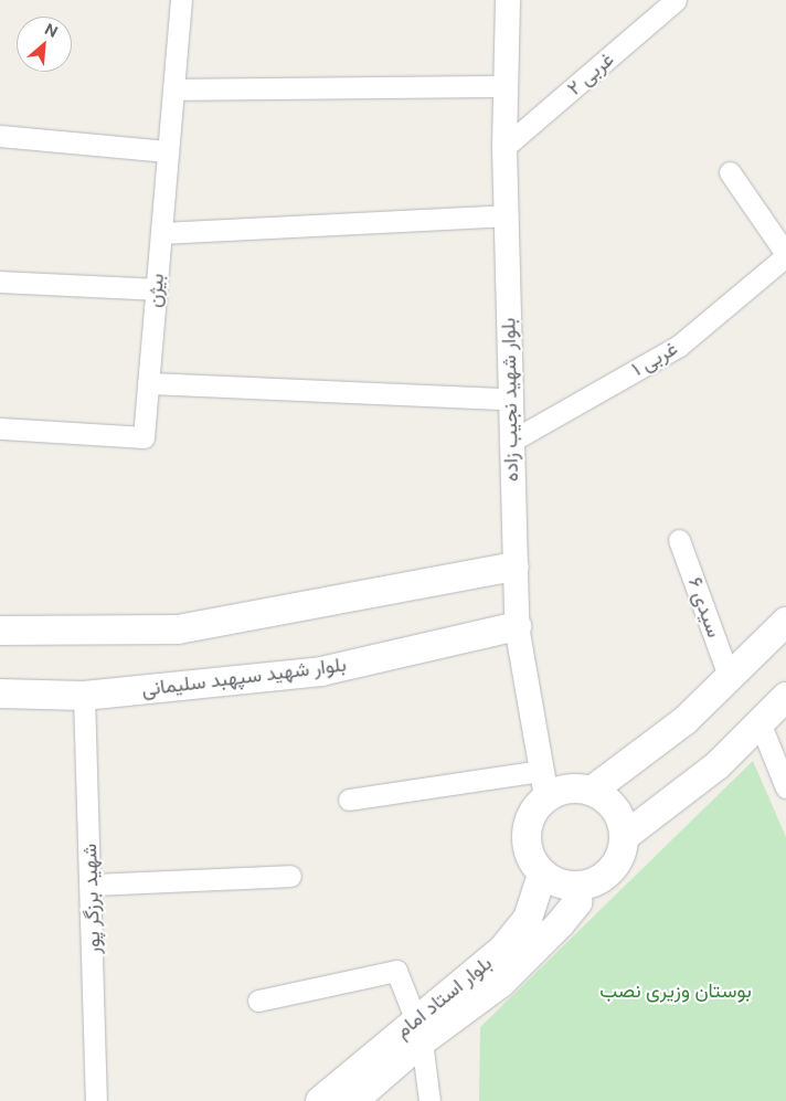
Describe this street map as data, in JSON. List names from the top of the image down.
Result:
{
  "streets": {
    "main road": ["بلوار شهید سپهبد سلیمانی", "بلوار استاد امام"],
    "street": [
      "غربی ۲",
      "بیژن",
      "غربی ۱",
      "بلوار شهید نجیب زاده",
      "سیدی ۶",
      "شهید برزگر پور"
    ]
  },
  "crossings": [
    ["غربی ۲", "بلوار شهید نجیب زاده"],
    ["غربی ۱", "بلوار شهید نجیب زاده"],
    ["بلوار شهید نجیب زاده", "بلوار شهید سپهبد سلیمانی"],
    ["بلوار شهید نجیب زاده", "بلوار استاد امام"],
    ["بلوار شهید سپهبد سلیمانی", "شهید برزگر پور"]
  ],
  "parks": ["بوستان وزیری نصب"],
  "north": "top right"
}
